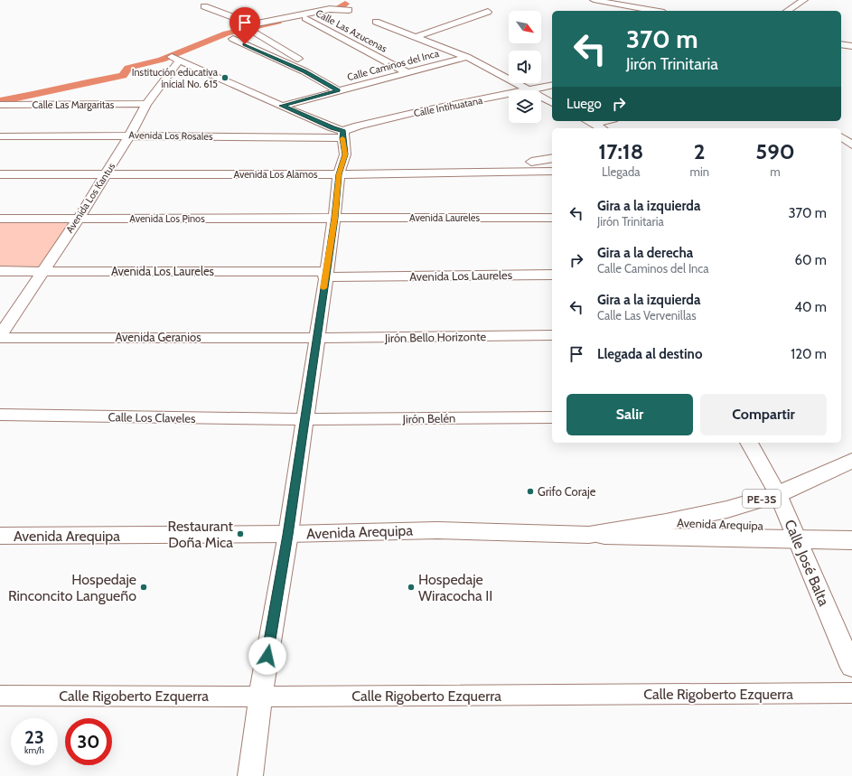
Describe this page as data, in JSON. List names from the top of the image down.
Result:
{
  "streets": {
    "main road": ["PE-3S", "Avenida Arequipa"],
    "street": [
      "Calle Las Azucenas",
      "Calle Caminos del Inca",
      "Calle Las Margaritas",
      "Calle Intihuatana",
      "Avenida Los Rosales",
      "Avenida Los Alamos",
      "Avenida Los Kantus",
      "Avenida Laureles",
      "Avenida Los Pinos",
      "Avenida Los Laureles",
      "Avenida Geranios",
      "Jirón Bello Horizonte",
      "Calle Los Claveles",
      "Jirón Belén",
      "Calle José Balta",
      "Calle Rigoberto Ezquerra"
    ]
  },
  "crossings": [
    ["Calle Las Azucenas", "Calle Caminos del Inca"],
    ["Calle Caminos del Inca", "Avenida Los Kantus"],
    ["Calle Las Margaritas", "Avenida Los Kantus"],
    ["Calle Intihuatana", "Avenida Los Rosales"],
    ["Avenida Los Rosales", "Avenida Los Kantus"],
    ["Avenida Los Alamos", "Avenida Los Kantus"],
    ["Avenida Los Kantus", "Avenida Los Pinos"],
    ["Avenida Los Kantus", "Avenida Los Laureles"],
    ["Avenida Los Kantus", "Avenida Geranios"],
    ["Avenida Laureles", "Avenida Los Pinos"],
    ["Avenida Geranios", "Jirón Bello Horizonte"],
    ["Calle Los Claveles", "Jirón Belén"],
    ["PE-3S", "Avenida Arequipa"],
    ["PE-3S", "Calle José Balta"],
    ["Avenida Arequipa", "Calle José Balta"]
  ],
  "places": [
    "Institución educativa inicial No. 615",
    "Grifo Coraje",
    "Restaurant Doña Mica",
    "Hospedaje Rinconcito Langueño",
    "Hospedaje Wiracocha II"
  ],
  "north": "bottom right",
  "page": {
    "turn": ["370 m", "Jirón Trinitaria"],
    "then": "Luego",
    "eta": [
      "17:18",
      "Llegada",
      "2",
      "min",
      "590",
      "m"
    ],
    "list": [
      {
        "name": "Gira a la izquierda",
        "note": "Jirón Trinitaria",
        "value": "370 m"
      },
      {
        "name": "Gira a la derecha",
        "note": "Calle Caminos del Inca",
        "value": "60 m"
      },
      {
        "name": "Gira a la izquierda",
        "note": "Calle Las Vervenillas",
        "value": "40 m"
      },
      {
        "name": "Llegada al destino",
        "value": "120 m"
      }
    ],
    "buttons": ["Salir", "Compartir"],
    "speed": "23 km/h",
    "limit": "30"
  }
}
